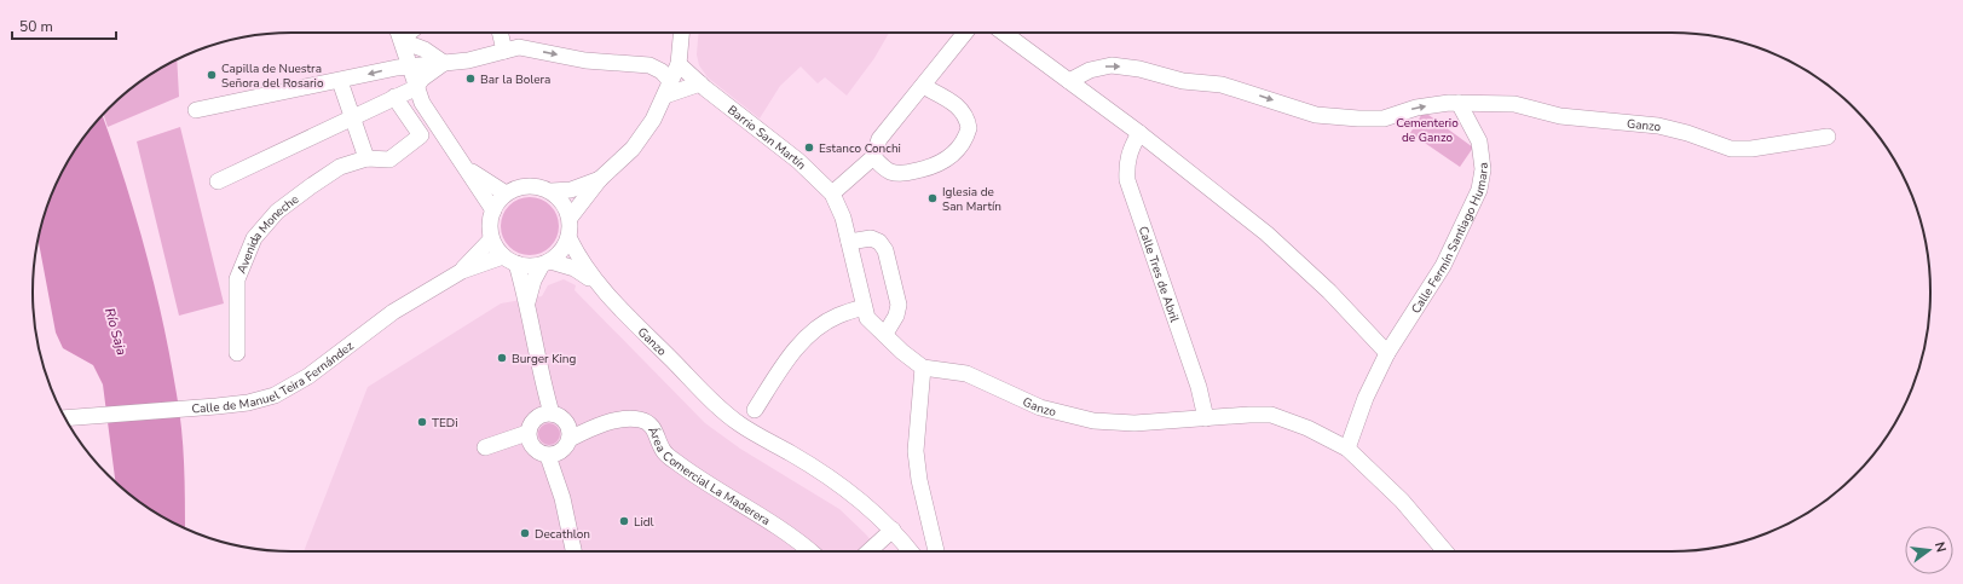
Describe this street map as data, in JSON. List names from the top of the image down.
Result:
{
  "streets": {
    "street": [
      "Ganzo",
      "Barrio San Martín",
      "Avenida Moneche",
      "Calle Fermín Santiago Humara",
      "Calle Tres de Abril",
      "Calle de Manuel Teira Fernández",
      "Área Comercial La Maderera"
    ]
  },
  "crossings": [
    ["Ganzo", "Barrio San Martín"],
    ["Ganzo", "Calle Fermín Santiago Humara"],
    ["Ganzo", "Calle Tres de Abril"],
    ["Ganzo", "Calle de Manuel Teira Fernández"]
  ],
  "water": ["Río Saja"],
  "parks": ["Cementerio de Ganzo"],
  "places": [
    "Capilla de Nuestra Señora del Rosario",
    "Bar la Bolera",
    "Estanco Conchi",
    "Iglesia de San Martín",
    "Burger King",
    "TEDi",
    "Lidl",
    "Decathlon"
  ],
  "scale_bar": "50 m",
  "north": "right"
}
